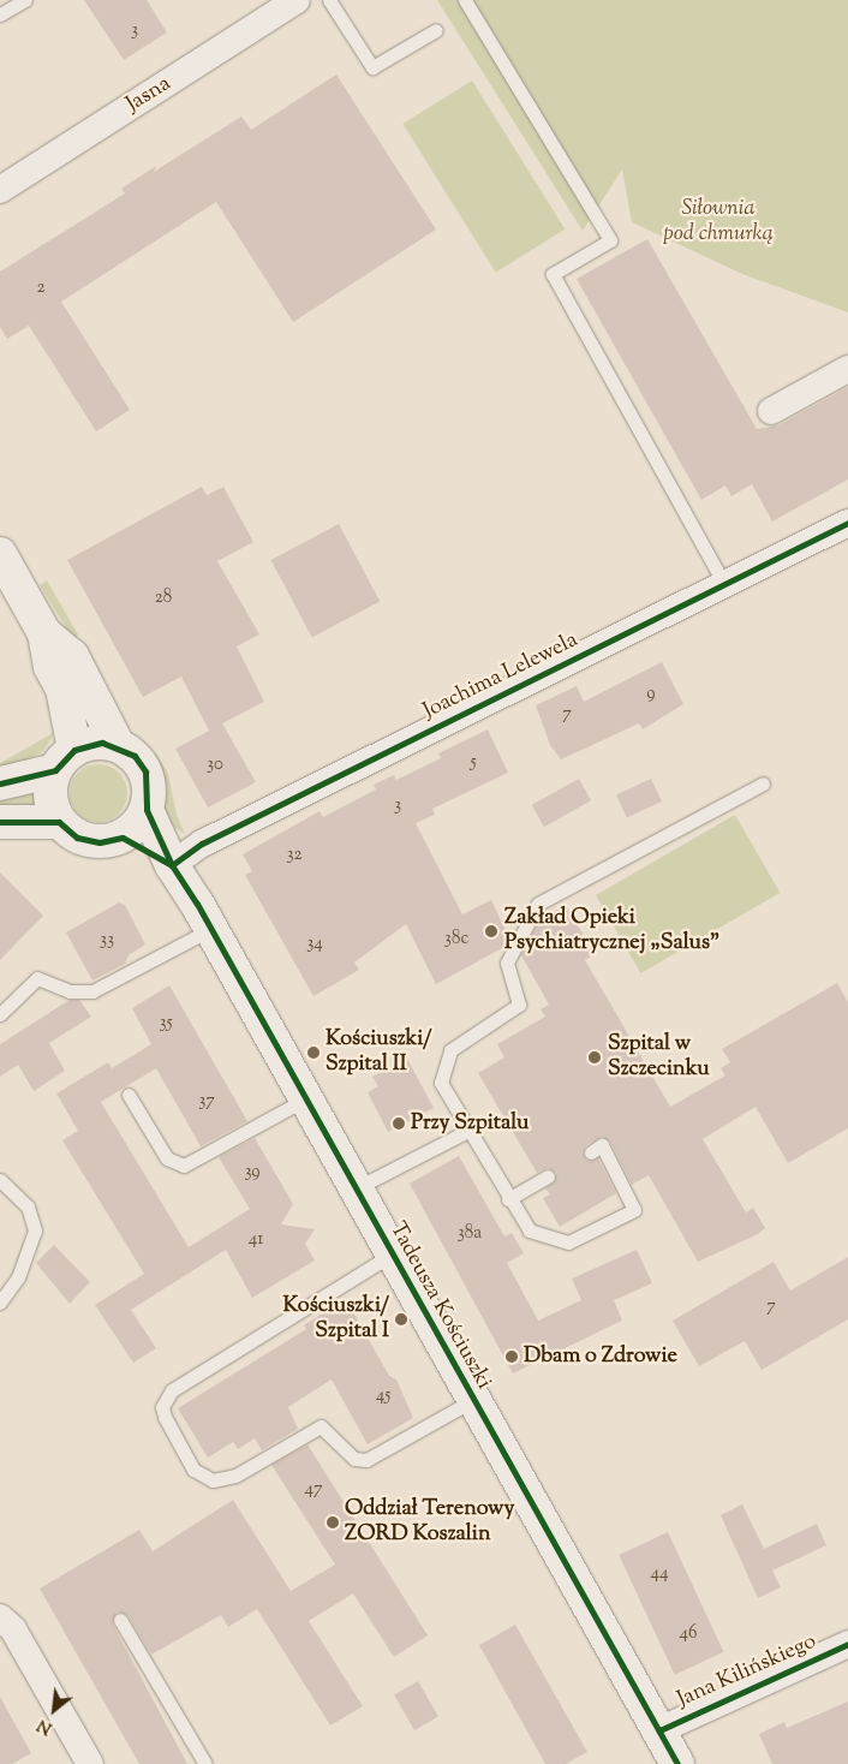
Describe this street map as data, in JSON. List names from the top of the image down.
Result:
{
  "streets": {
    "street": [
      "Jasna",
      "Joachima Lelewela",
      "Tadeusza Kościuszki",
      "Jana Kilińskiego"
    ]
  },
  "crossings": [
    ["Joachima Lelewela", "Tadeusza Kościuszki"],
    ["Tadeusza Kościuszki", "Jana Kilińskiego"]
  ],
  "parks": ["Siłownia pod chmurką"],
  "places": [
    "Zakład Opieki Psychiatrycznej „Salus”",
    "Kościuszki/ Szpital II",
    "Szpital w Szczecinku",
    "Przy Szpitalu",
    "Kościuszki/ Szpital I",
    "Dbam o Zdrowie",
    "Oddział Terenowy ZORD Koszalin"
  ],
  "house_numbers": [
    "3",
    "2",
    "28",
    "9",
    "7",
    "5",
    "30",
    "3",
    "32",
    "38c",
    "33",
    "34",
    "35",
    "37",
    "39",
    "38a",
    "41",
    "7",
    "45",
    "47",
    "44",
    "46"
  ],
  "north": "bottom left"
}
